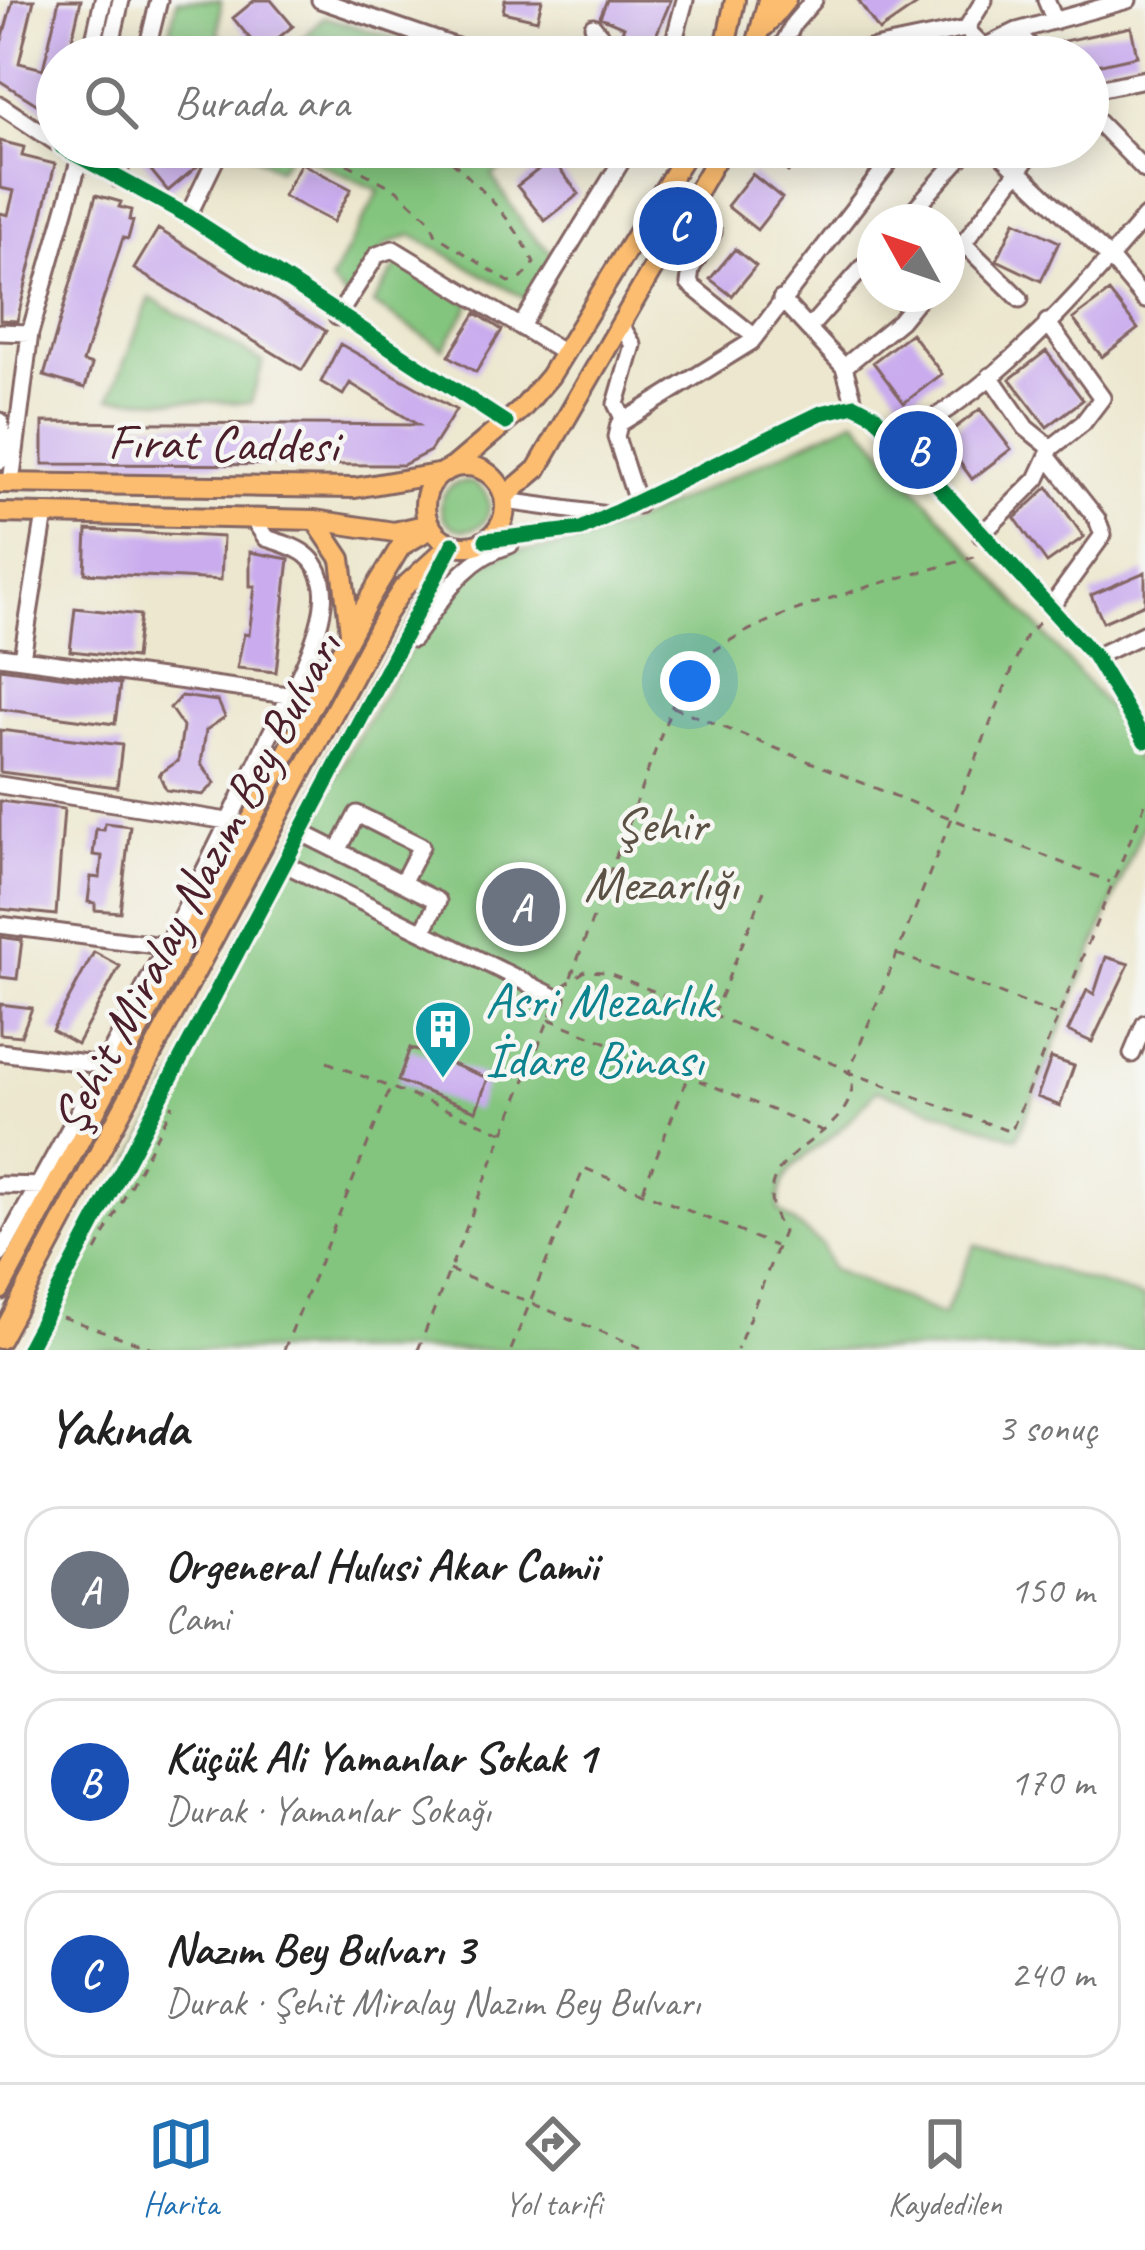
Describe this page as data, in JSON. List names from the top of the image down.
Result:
{
  "streets": {
    "main road": ["Fırat Caddesi", "Şehit Miralay Nazım Bey Bulvarı"]
  },
  "crossings": [
    ["Fırat Caddesi", "Şehit Miralay Nazım Bey Bulvarı"]
  ],
  "parks": ["Şehir Mezarlığı"],
  "places": {
    "building": ["Asri Mezarlık İdare Binası"]
  },
  "north": "top left",
  "page": {
    "search": "Burada ara",
    "pins": ["C", "B", "A"],
    "heading": ["Yakında", "3 sonuç"],
    "list": [
      {
        "mark": "A",
        "name": "Orgeneral Hulusi Akar Camii",
        "note": "Cami",
        "value": "150 m"
      },
      {
        "mark": "B",
        "name": "Küçük Ali Yamanlar Sokak 1",
        "note": "Durak · Yamanlar Sokağı",
        "value": "170 m"
      },
      {
        "mark": "C",
        "name": "Nazım Bey Bulvarı 3",
        "note": "Durak · Şehit Miralay Nazım Bey Bulvarı",
        "value": "240 m"
      }
    ],
    "nav": ["Harita", "Yol tarifi", "Kaydedilen"]
  }
}
